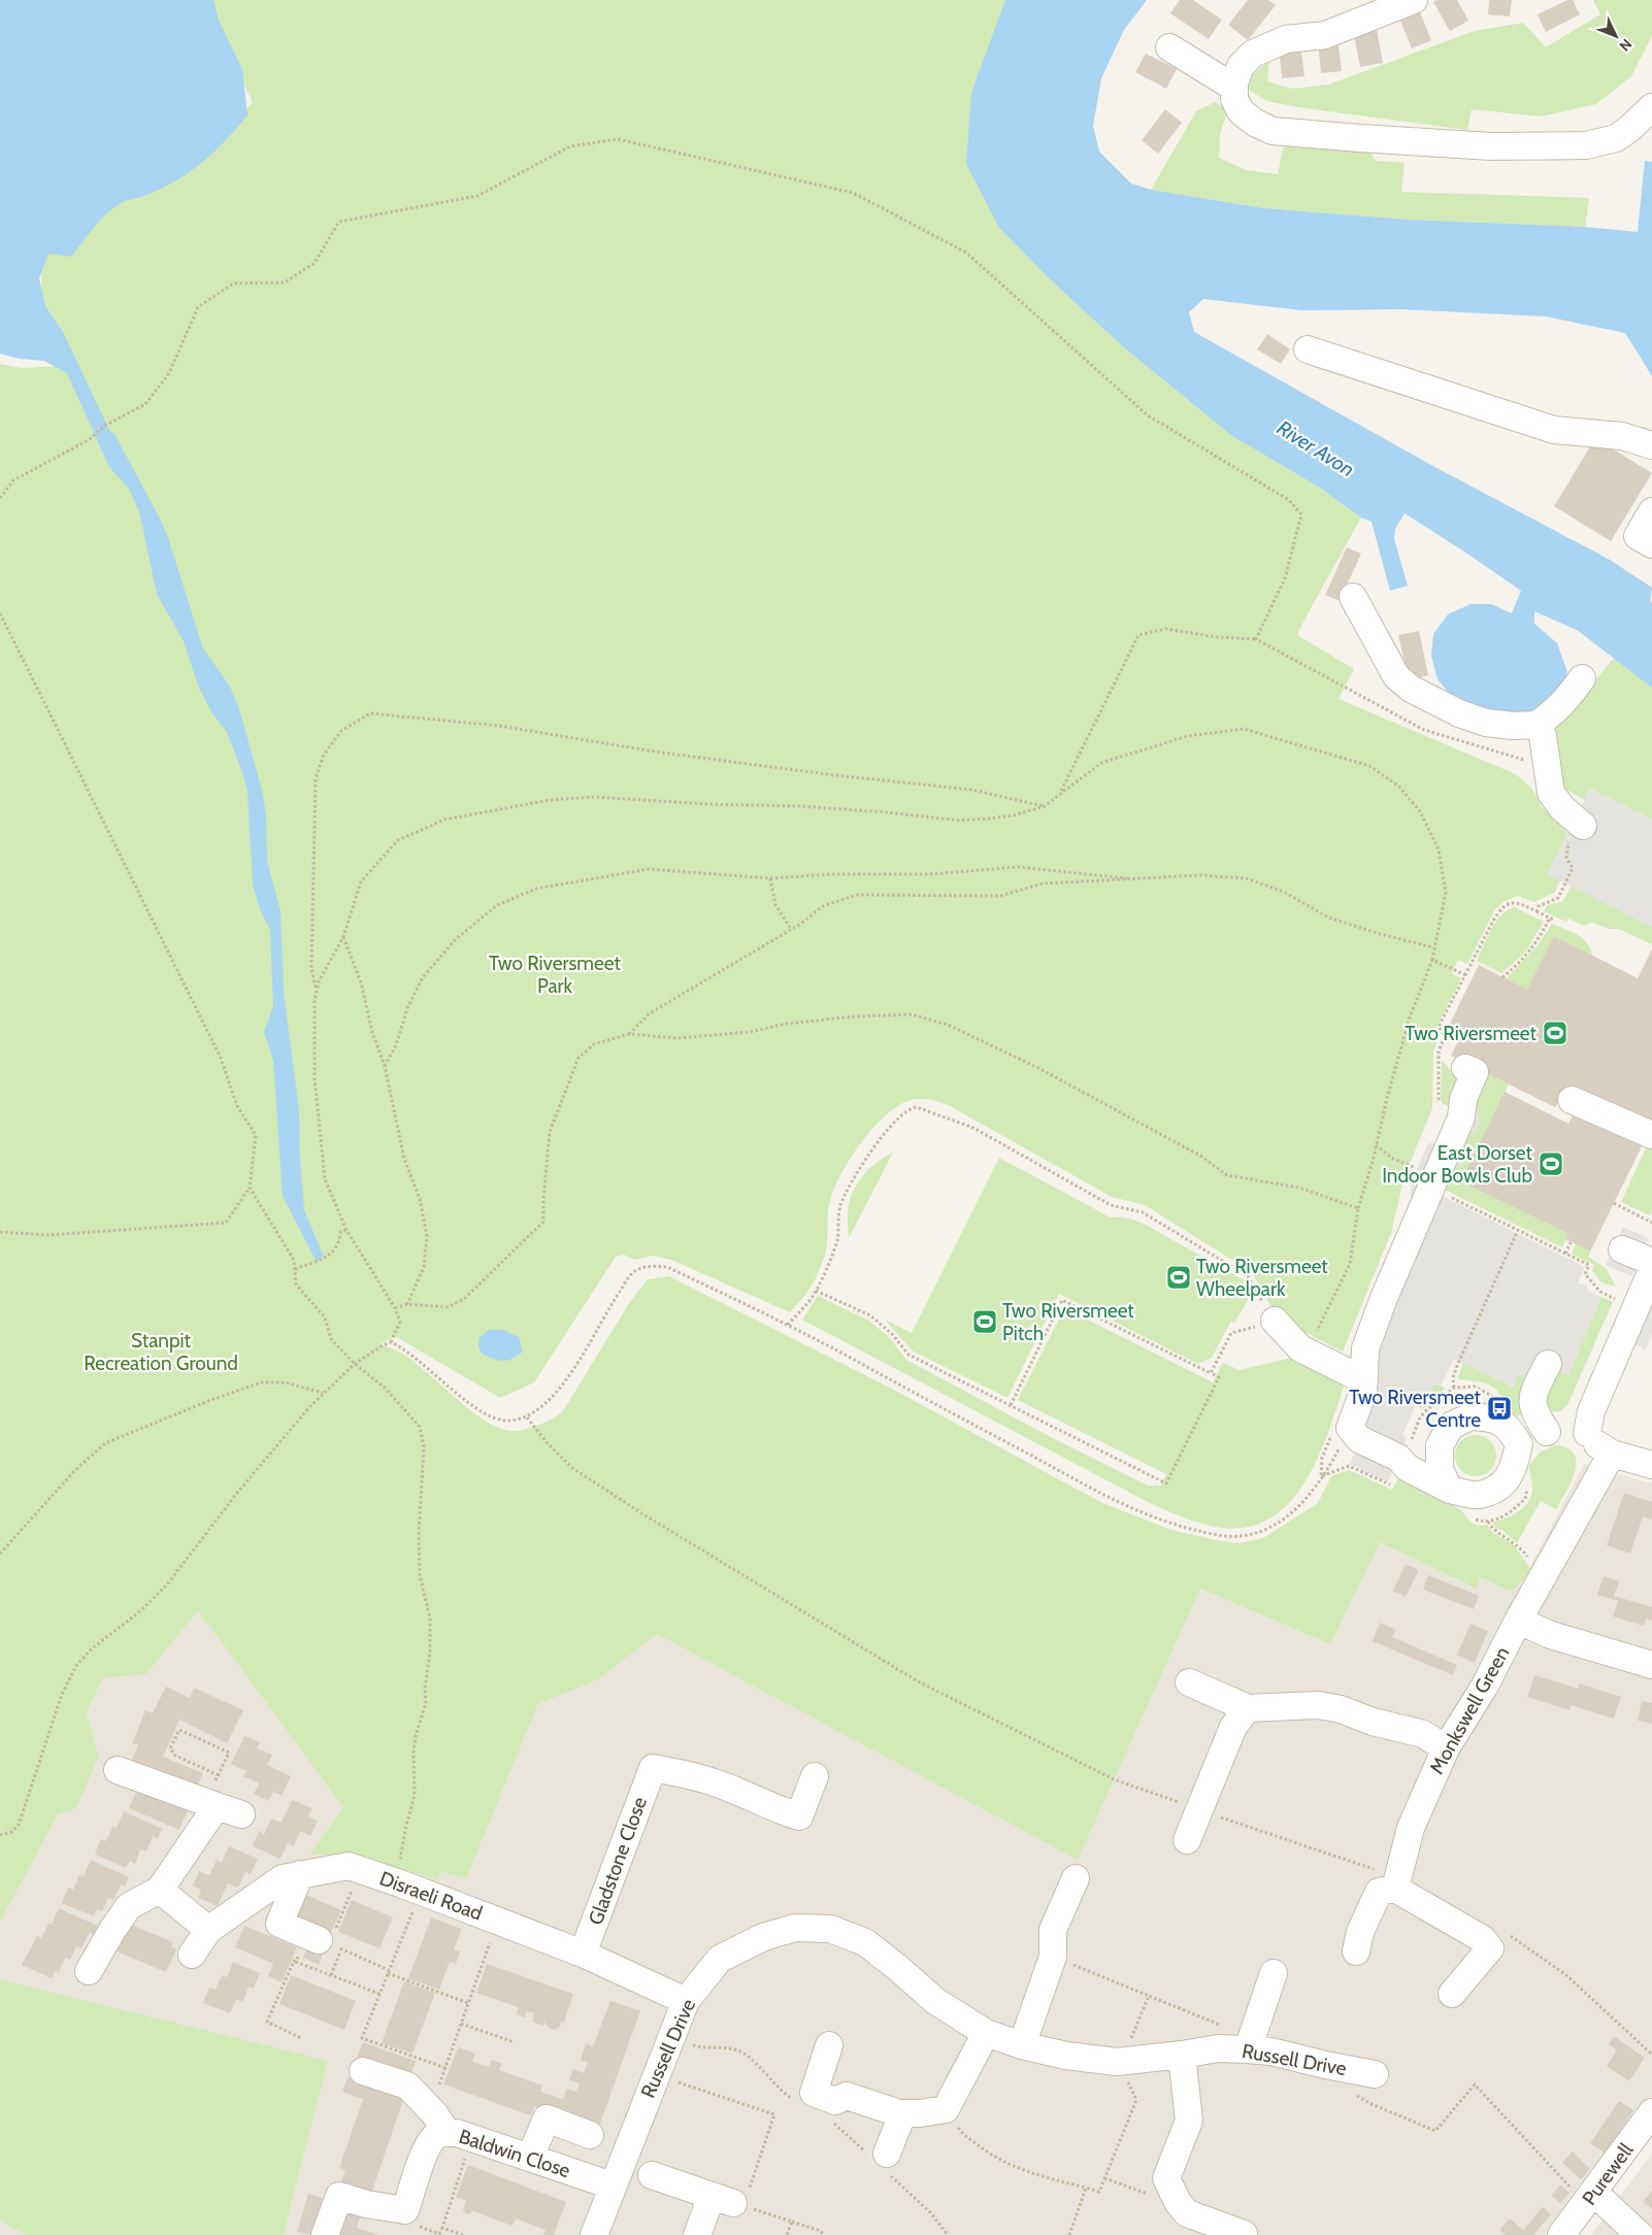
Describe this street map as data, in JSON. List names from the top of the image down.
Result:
{
  "streets": {
    "street": [
      "Monkswell Green",
      "Gladstone Close",
      "Disraeli Road",
      "Russell Drive",
      "Baldwin Close",
      "Purewell"
    ]
  },
  "crossings": [
    ["Gladstone Close", "Disraeli Road"],
    ["Disraeli Road", "Russell Drive"],
    ["Russell Drive", "Baldwin Close"]
  ],
  "water": ["River Avon"],
  "parks": ["Two Riversmeet Park", "Stanpit Recreation Ground"],
  "places": {
    "sports": [
      "Two Riversmeet",
      "East Dorset Indoor Bowls Club",
      "Two Riversmeet Wheelpark",
      "Two Riversmeet Pitch"
    ],
    "bus stop": ["Two Riversmeet Centre"]
  },
  "north": "bottom right"
}
